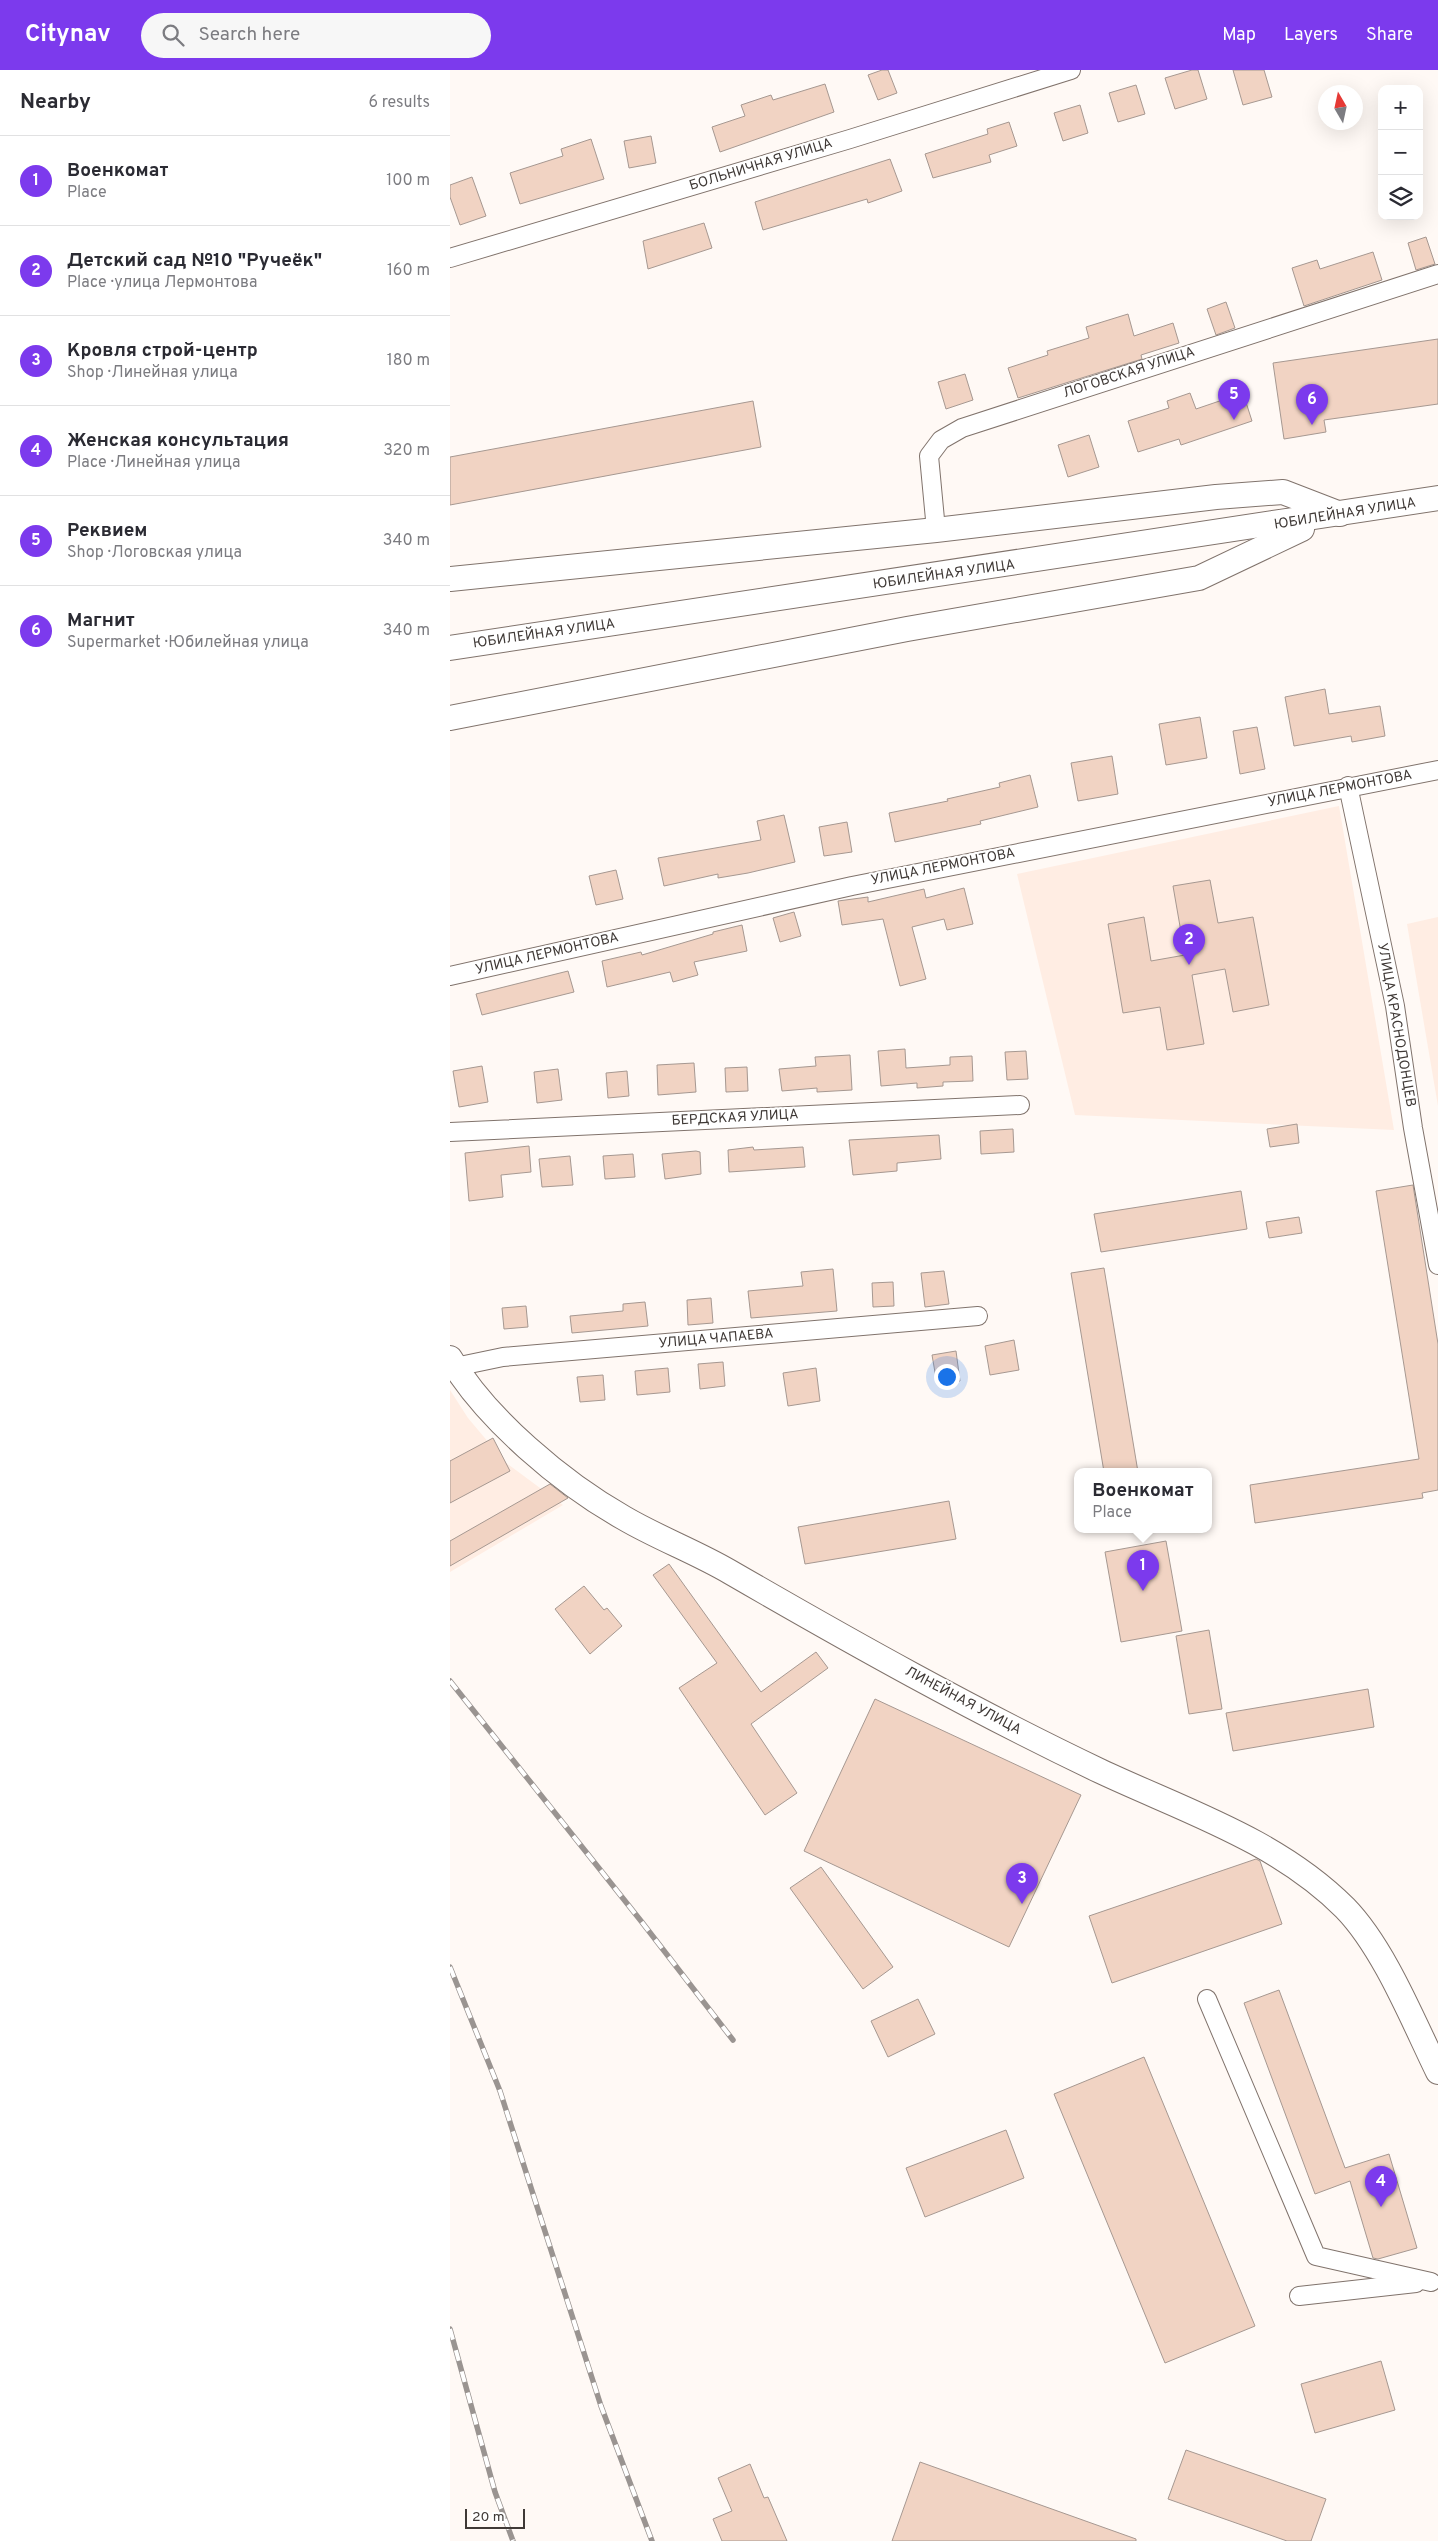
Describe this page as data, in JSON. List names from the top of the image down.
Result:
{
  "streets": {
    "main road": ["ЮБИЛЕЙНАЯ УЛИЦА", "ЛИНЕЙНАЯ УЛИЦА"],
    "street": [
      "БОЛЬНИЧНАЯ УЛИЦА",
      "ЛОГОВСКАЯ УЛИЦА",
      "УЛИЦА ЛЕРМОНТОВА",
      "УЛИЦА КРАСНОДОНЦЕВ",
      "БЕРДСКАЯ УЛИЦА",
      "УЛИЦА ЧАПАЕВА"
    ]
  },
  "crossings": [
    ["УЛИЦА ЛЕРМОНТОВА", "УЛИЦА КРАСНОДОНЦЕВ"],
    ["УЛИЦА ЧАПАЕВА", "ЛИНЕЙНАЯ УЛИЦА"]
  ],
  "scale_bar": "20 m",
  "north": "top",
  "page": {
    "header": "Citynav",
    "search": "Search here",
    "nav": ["Map", "Layers", "Share"],
    "heading": ["Nearby", "6 results"],
    "map_buttons": ["+", "−"],
    "list": [
      {
        "mark": "1",
        "name": "Военкомат",
        "note": "Place",
        "value": "100 m"
      },
      {
        "mark": "2",
        "name": "Детский сад №10 \"Ручеёк\"",
        "note": "Place · улица Лермонтова",
        "value": "160 m"
      },
      {
        "mark": "3",
        "name": "Кровля строй-центр",
        "note": "Shop · Линейная улица",
        "value": "180 m"
      },
      {
        "mark": "4",
        "name": "Женская консультация",
        "note": "Place · Линейная улица",
        "value": "320 m"
      },
      {
        "mark": "5",
        "name": "Реквием",
        "note": "Shop · Логовская улица",
        "value": "340 m"
      },
      {
        "mark": "6",
        "name": "Магнит",
        "note": "Supermarket · Юбилейная улица",
        "value": "340 m"
      }
    ],
    "pins": [
      "5",
      "6",
      "2",
      "1",
      "3",
      "4"
    ],
    "popup": ["Военкомат", "Place"],
    "scale": "20 m"
  }
}
